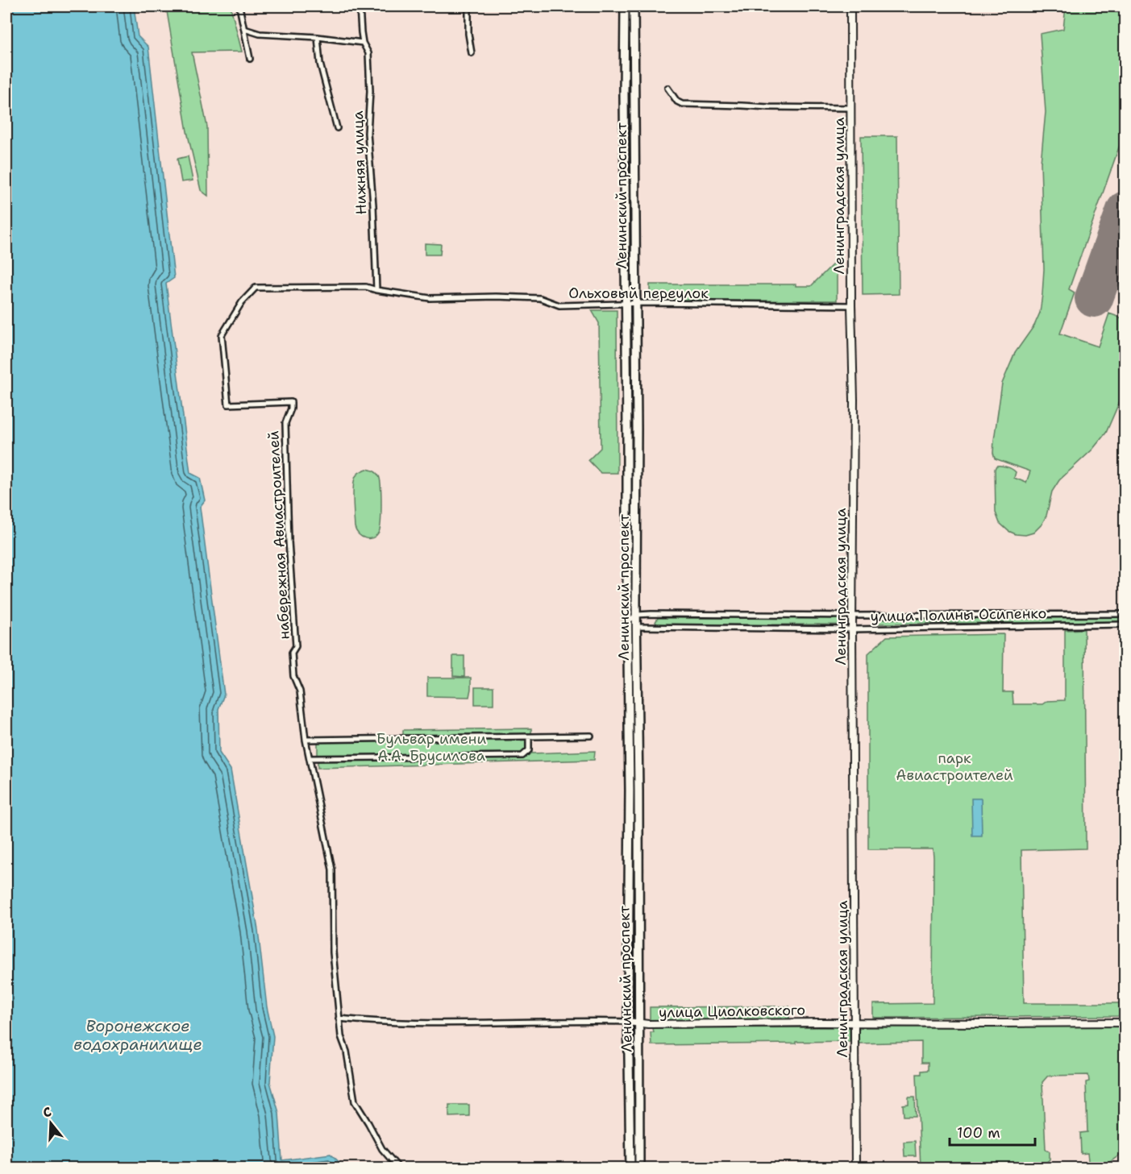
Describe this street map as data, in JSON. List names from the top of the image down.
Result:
{
  "streets": {
    "main road": ["Ленинский проспект", "Ленинградская улица", "улица Циолковского"],
    "street": [
      "Нижняя улица",
      "Ольховый переулок",
      "набережная Авиастроителей",
      "улица Полины Осипенко"
    ]
  },
  "crossings": [
    ["Нижняя улица", "Ольховый переулок"],
    ["Ленинский проспект", "Ольховый переулок"],
    ["Ленинский проспект", "улица Полины Осипенко"],
    ["Ленинский проспект", "улица Циолковского"],
    ["Ленинградская улица", "Ольховый переулок"],
    ["Ленинградская улица", "улица Полины Осипенко"],
    ["Ленинградская улица", "улица Циолковского"],
    ["Ольховый переулок", "набережная Авиастроителей"],
    ["набережная Авиастроителей", "улица Циолковского"]
  ],
  "water": ["Воронежское водохранилище"],
  "parks": ["Бульвар имени А.А. Брусилова", "парк Авиастроителей"],
  "scale_bar": "100 m",
  "north": "top"
}
